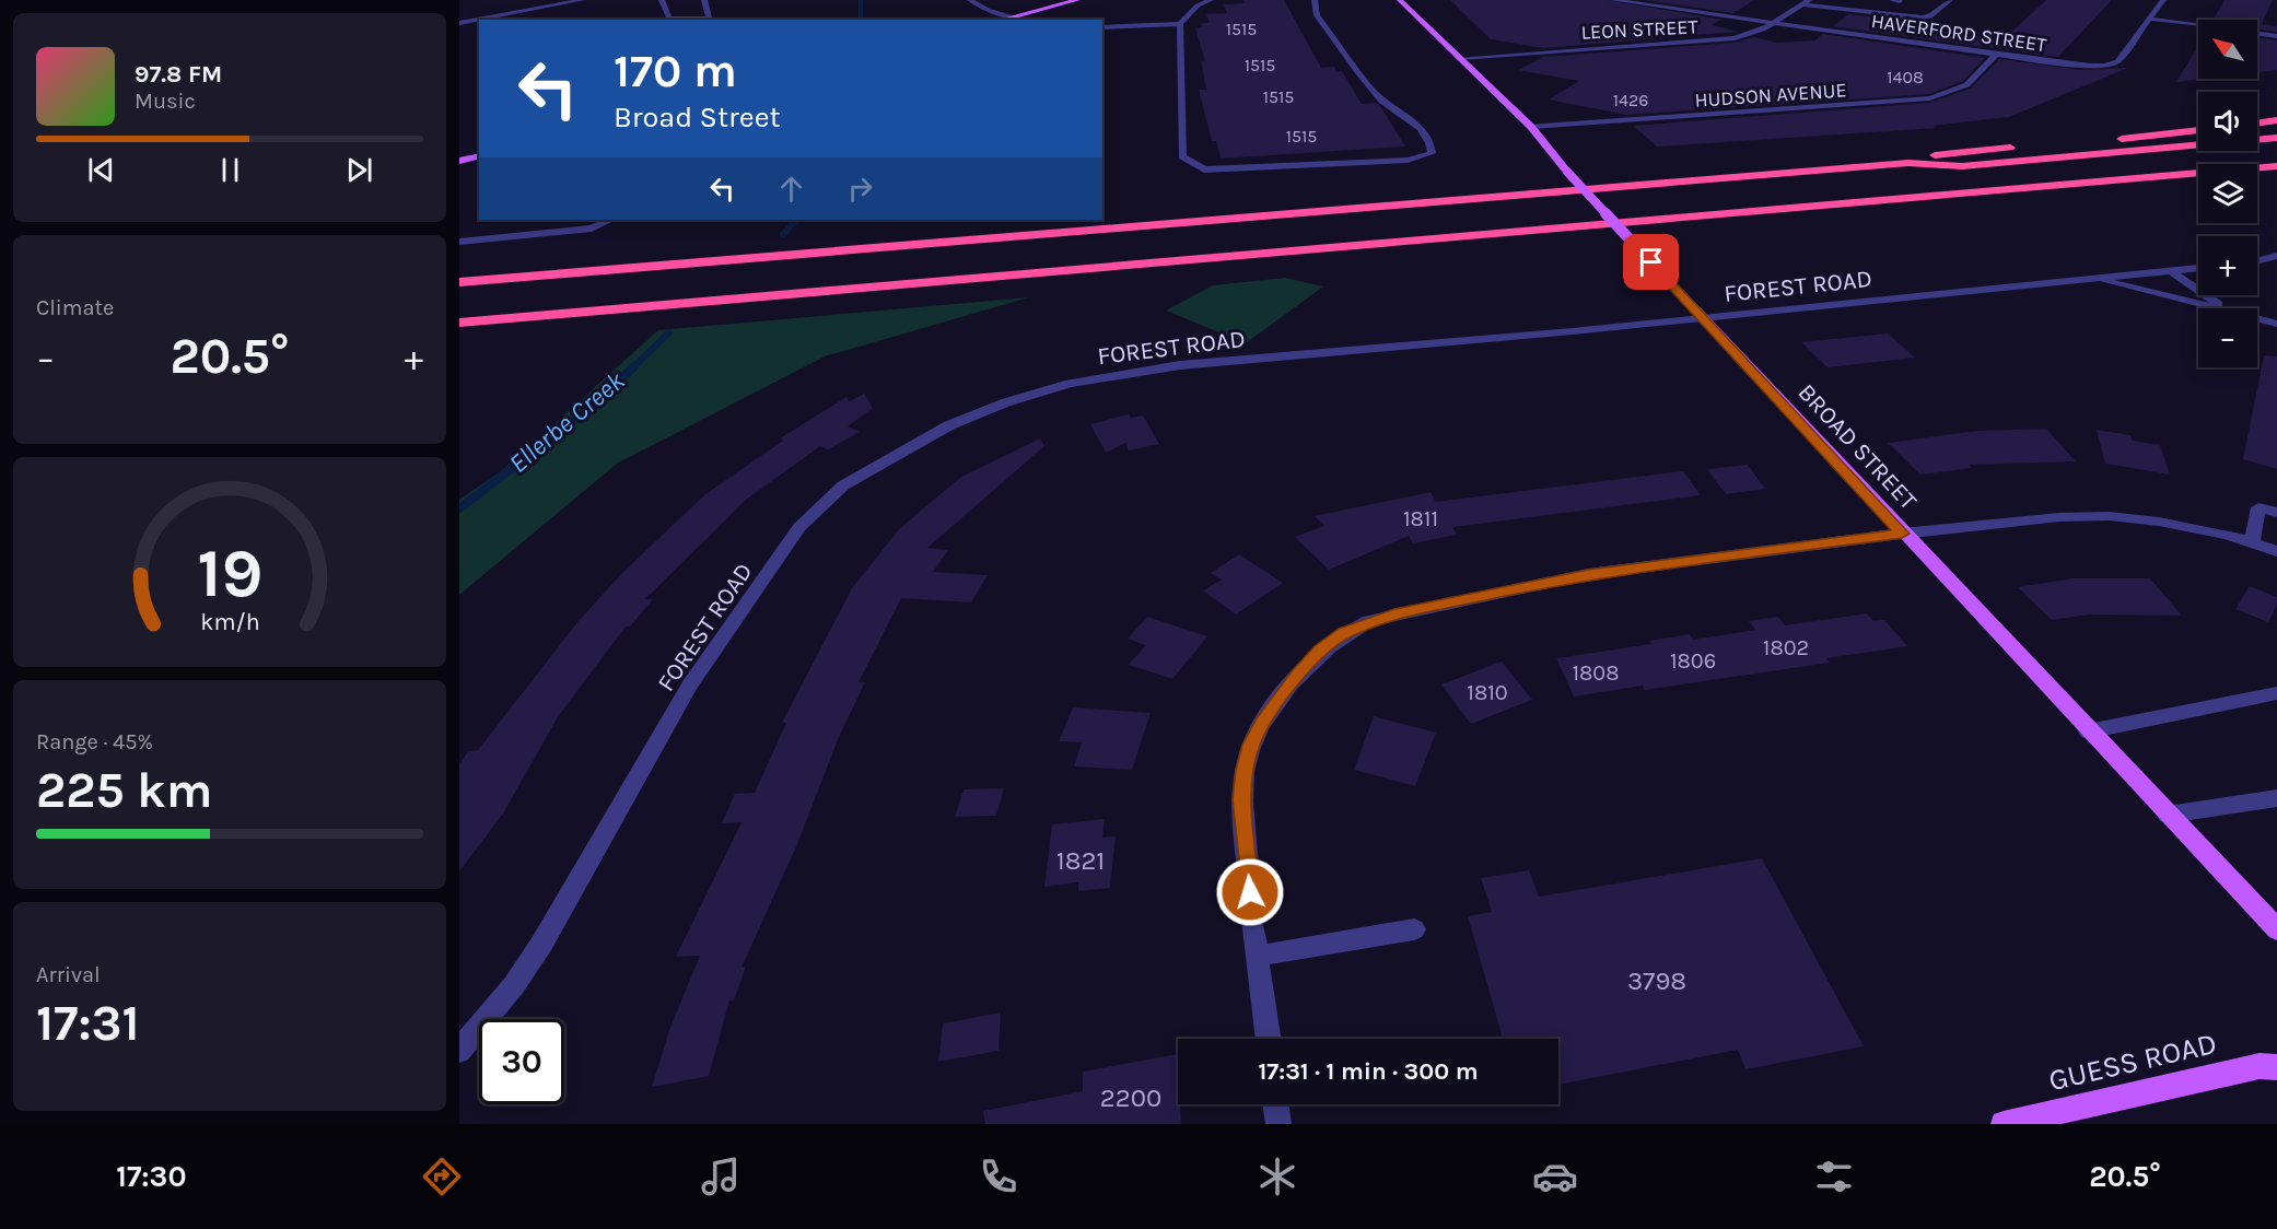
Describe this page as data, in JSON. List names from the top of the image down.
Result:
{
  "streets": {
    "main road": ["BROAD STREET", "GUESS ROAD"],
    "street": [
      "LEON STREET",
      "HAVERFORD STREET",
      "HUDSON AVENUE",
      "FOREST ROAD"
    ]
  },
  "crossings": [
    ["LEON STREET", "HAVERFORD STREET"],
    ["LEON STREET", "BROAD STREET"],
    ["HAVERFORD STREET", "HUDSON AVENUE"],
    ["HUDSON AVENUE", "BROAD STREET"],
    ["FOREST ROAD", "BROAD STREET"]
  ],
  "water": ["Ellerbe Creek"],
  "house_numbers": [
    "1515",
    "1515",
    "1408",
    "1515",
    "1426",
    "1515",
    "1811",
    "1802",
    "1806",
    "1808",
    "1810",
    "1821",
    "3798",
    "2200"
  ],
  "north": "top left",
  "page": {
    "map_buttons": ["+", "−"],
    "turn": ["170 m", "Broad Street"],
    "song": ["97.8 FM", "Music"],
    "tile": [
      "Climate",
      ["Range · 45%", "225 km"],
      ["Arrival", "17:31"]
    ],
    "heat": ["−", "20.5°", "+"],
    "limit": "30",
    "trip": "17:31 · 1 min · 300 m",
    "tabs": ["17:30", "20.5°"],
    "gauge": ["19", "km/h"]
  }
}
